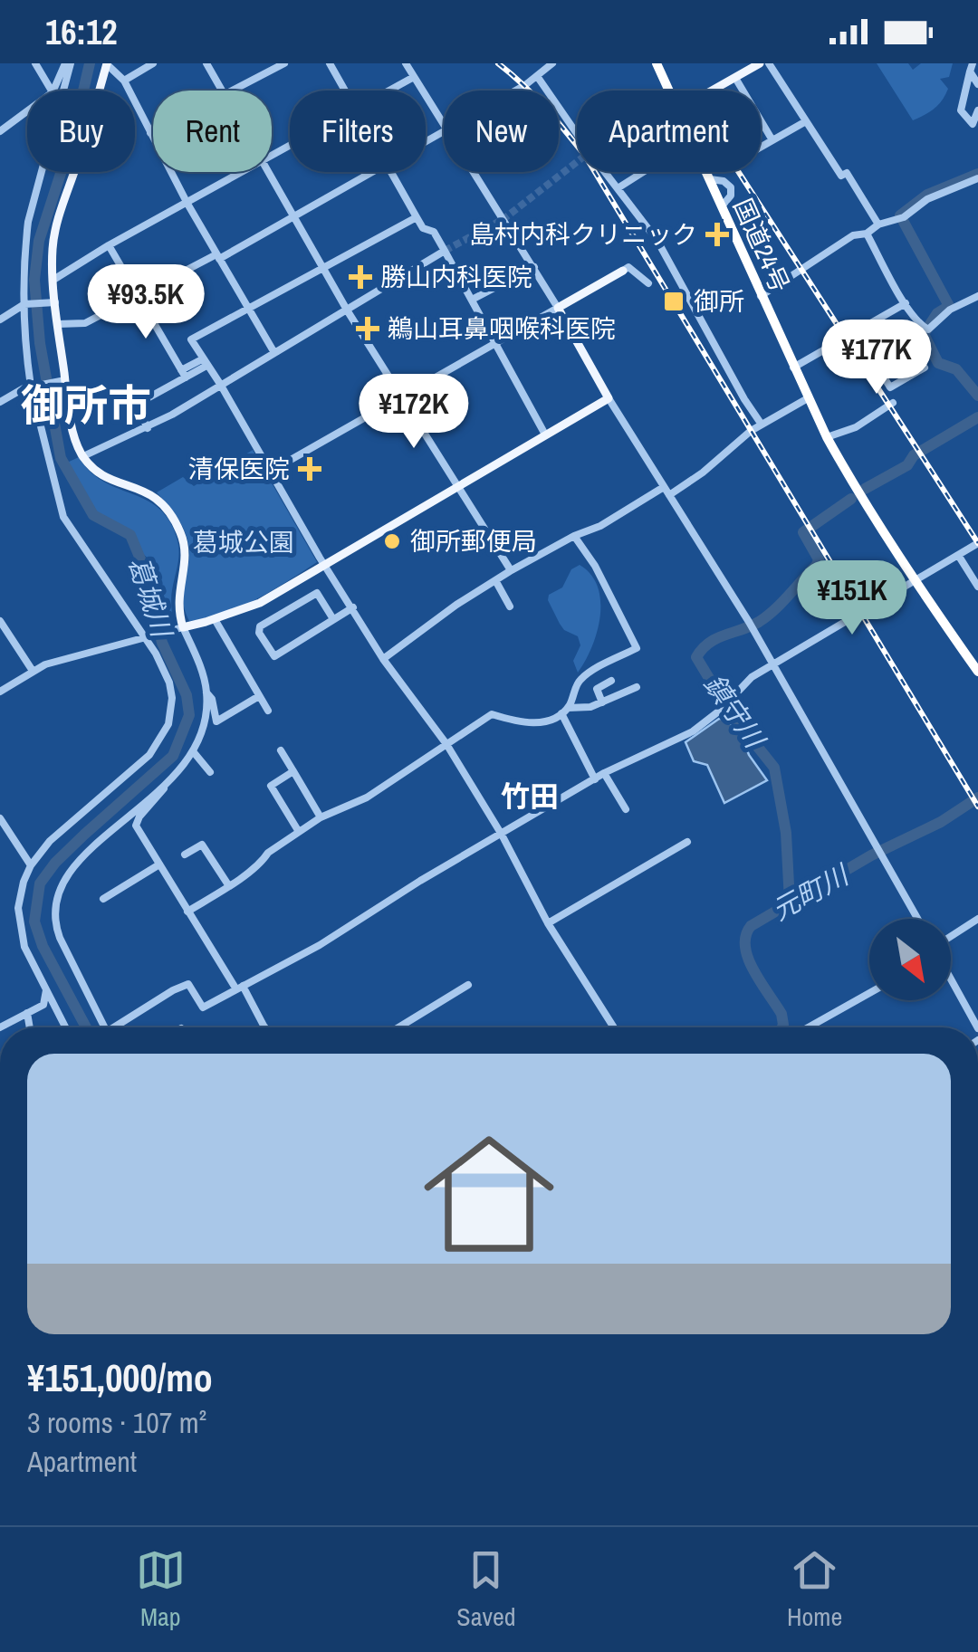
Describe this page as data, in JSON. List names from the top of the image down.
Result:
{
  "streets": {
    "highway": ["国道24号"]
  },
  "districts": ["御所市", "竹田"],
  "water": ["葛城川", "鎮守川", "元町川"],
  "parks": ["葛城公園"],
  "places": {
    "health": [
      "島村内科クリニック",
      "勝山内科医院",
      "鵜山耳鼻咽喉科医院",
      "清保医院"
    ],
    "transit": ["御所"],
    "other": ["御所郵便局"]
  },
  "north": "bottom right",
  "page": {
    "status": "16:12",
    "chip": [
      "Buy",
      "Rent",
      "Filters",
      "New",
      "Apartment"
    ],
    "price": [
      "¥93.5K",
      "¥177K",
      "¥172K",
      "¥151K"
    ],
    "list": [
      {
        "name": "¥151,000/mo",
        "note": "3 rooms · 107 m² · Apartment"
      }
    ],
    "tabs": ["Map", "Saved", "Home"]
  }
}
